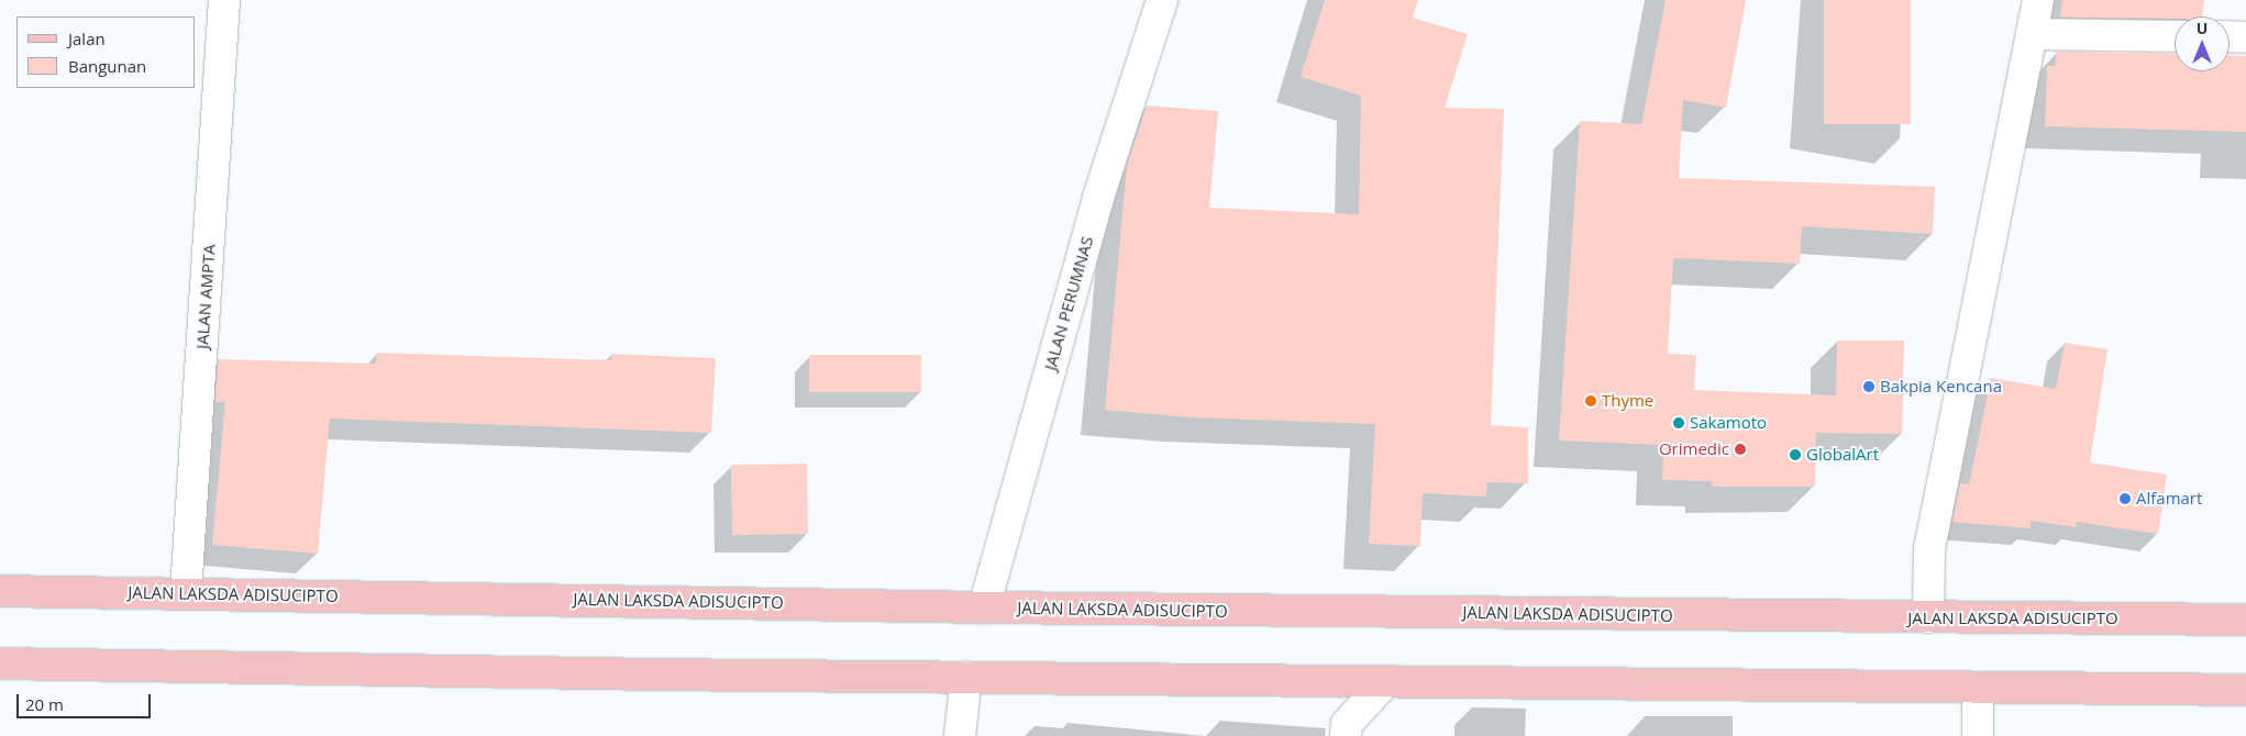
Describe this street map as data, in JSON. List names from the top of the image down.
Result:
{
  "streets": {
    "main road": ["JALAN LAKSDA ADISUCIPTO"],
    "street": ["JALAN AMPTA", "JALAN PERUMNAS"]
  },
  "crossings": [
    ["JALAN AMPTA", "JALAN LAKSDA ADISUCIPTO"],
    ["JALAN PERUMNAS", "JALAN LAKSDA ADISUCIPTO"]
  ],
  "places": [
    "Bakpia Kencana",
    "Thyme",
    "Sakamoto",
    "Orimedic",
    "GlobalArt",
    "Alfamart"
  ],
  "legend": ["Jalan", "Bangunan"],
  "scale_bar": "20 m",
  "north": "top"
}
